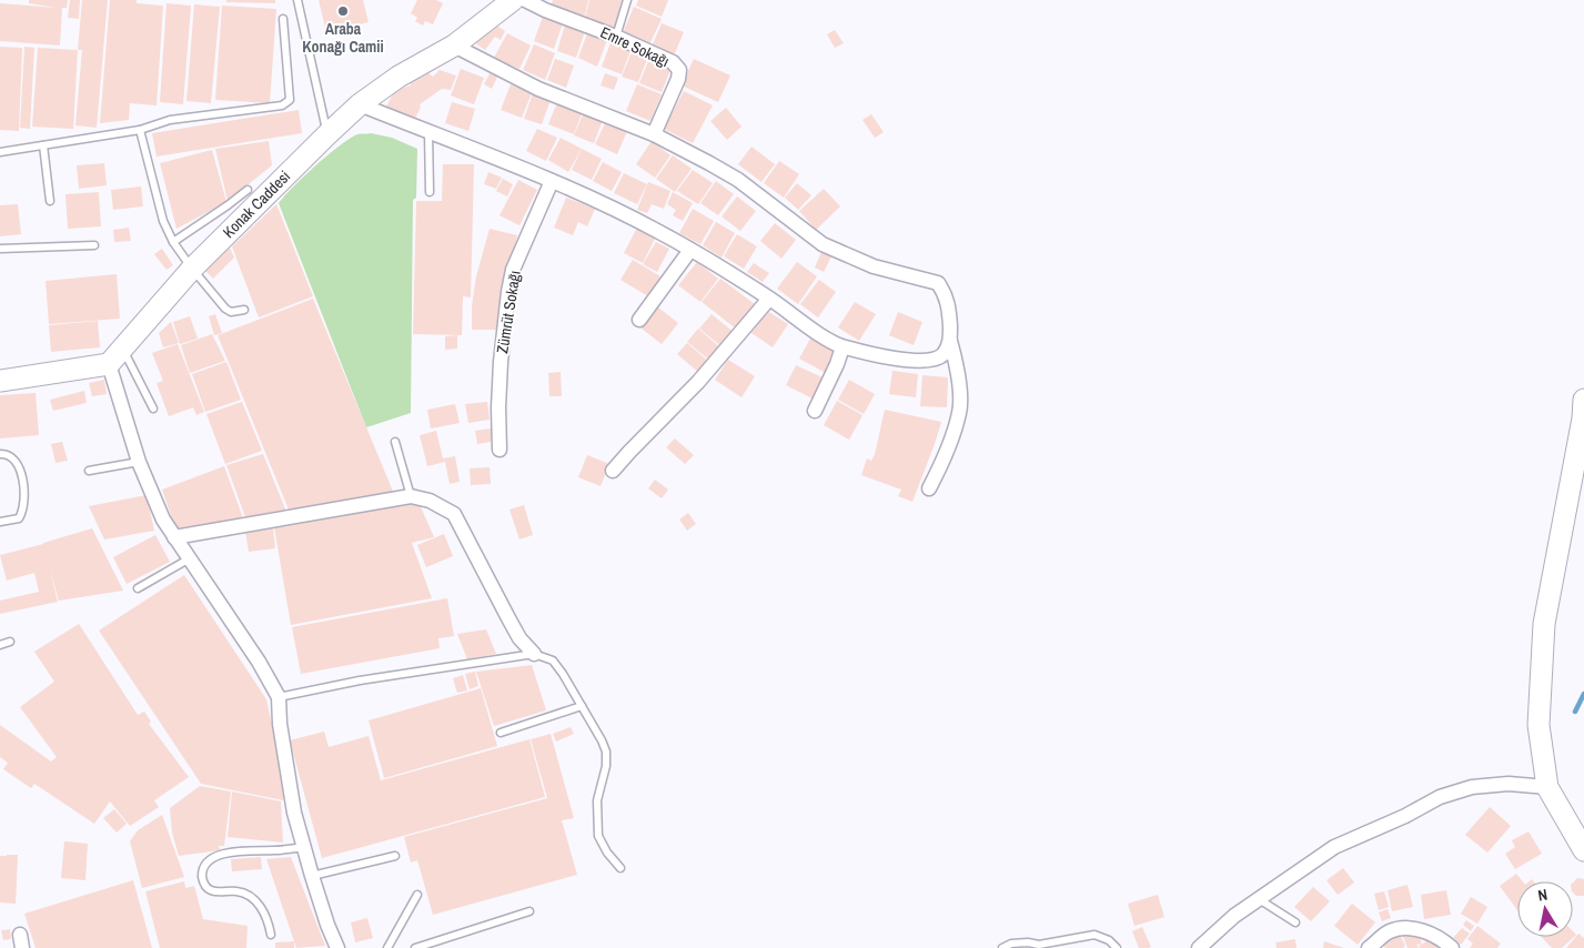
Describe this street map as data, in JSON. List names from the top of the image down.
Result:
{
  "streets": {
    "street": ["Emre Sokağı", "Konak Caddesi", "Zümrüt Sokağı"]
  },
  "places": ["Araba Konağı Camii"],
  "north": "top"
}
